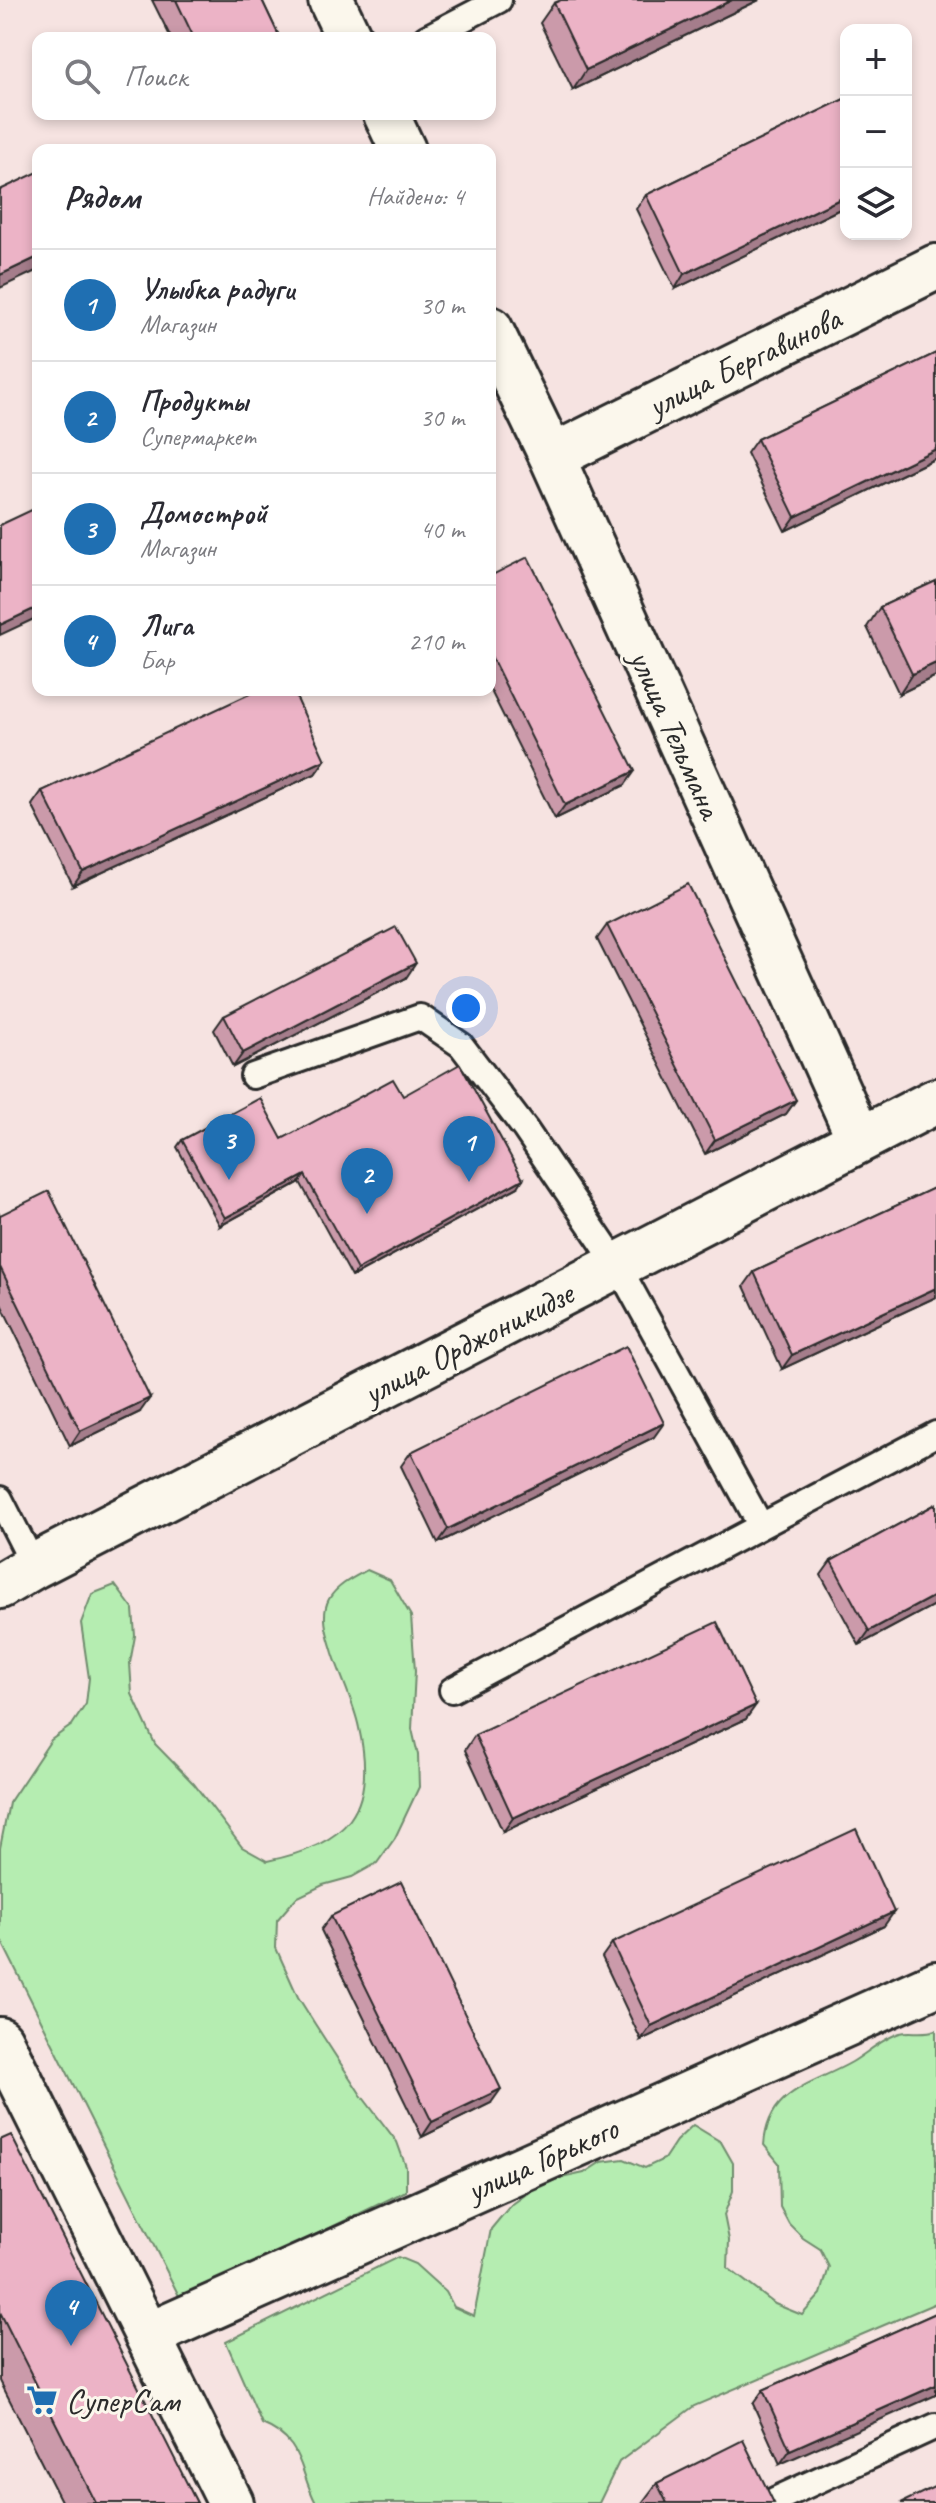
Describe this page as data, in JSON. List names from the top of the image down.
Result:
{
  "streets": {
    "street": [
      "улица Бергавинова",
      "улица Тельмана",
      "улица Орджоникидзе",
      "улица Горького"
    ]
  },
  "crossings": [
    ["улица Бергавинова", "улица Тельмана"],
    ["улица Тельмана", "улица Орджоникидзе"]
  ],
  "places": {
    "supermarket": ["СуперСам"]
  },
  "page": {
    "map_buttons": ["+", "−"],
    "search": "Поиск",
    "heading": ["Рядом", "Найдено: 4"],
    "list": [
      {
        "mark": "1",
        "name": "Улыбка радуги",
        "note": "Магазин",
        "value": "30 m"
      },
      {
        "mark": "2",
        "name": "Продукты",
        "note": "Супермаркет",
        "value": "30 m"
      },
      {
        "mark": "3",
        "name": "Домострой",
        "note": "Магазин",
        "value": "40 m"
      },
      {
        "mark": "4",
        "name": "Лига",
        "note": "Бар",
        "value": "210 m"
      }
    ],
    "pins": [
      "3",
      "1",
      "2",
      "4"
    ]
  }
}
